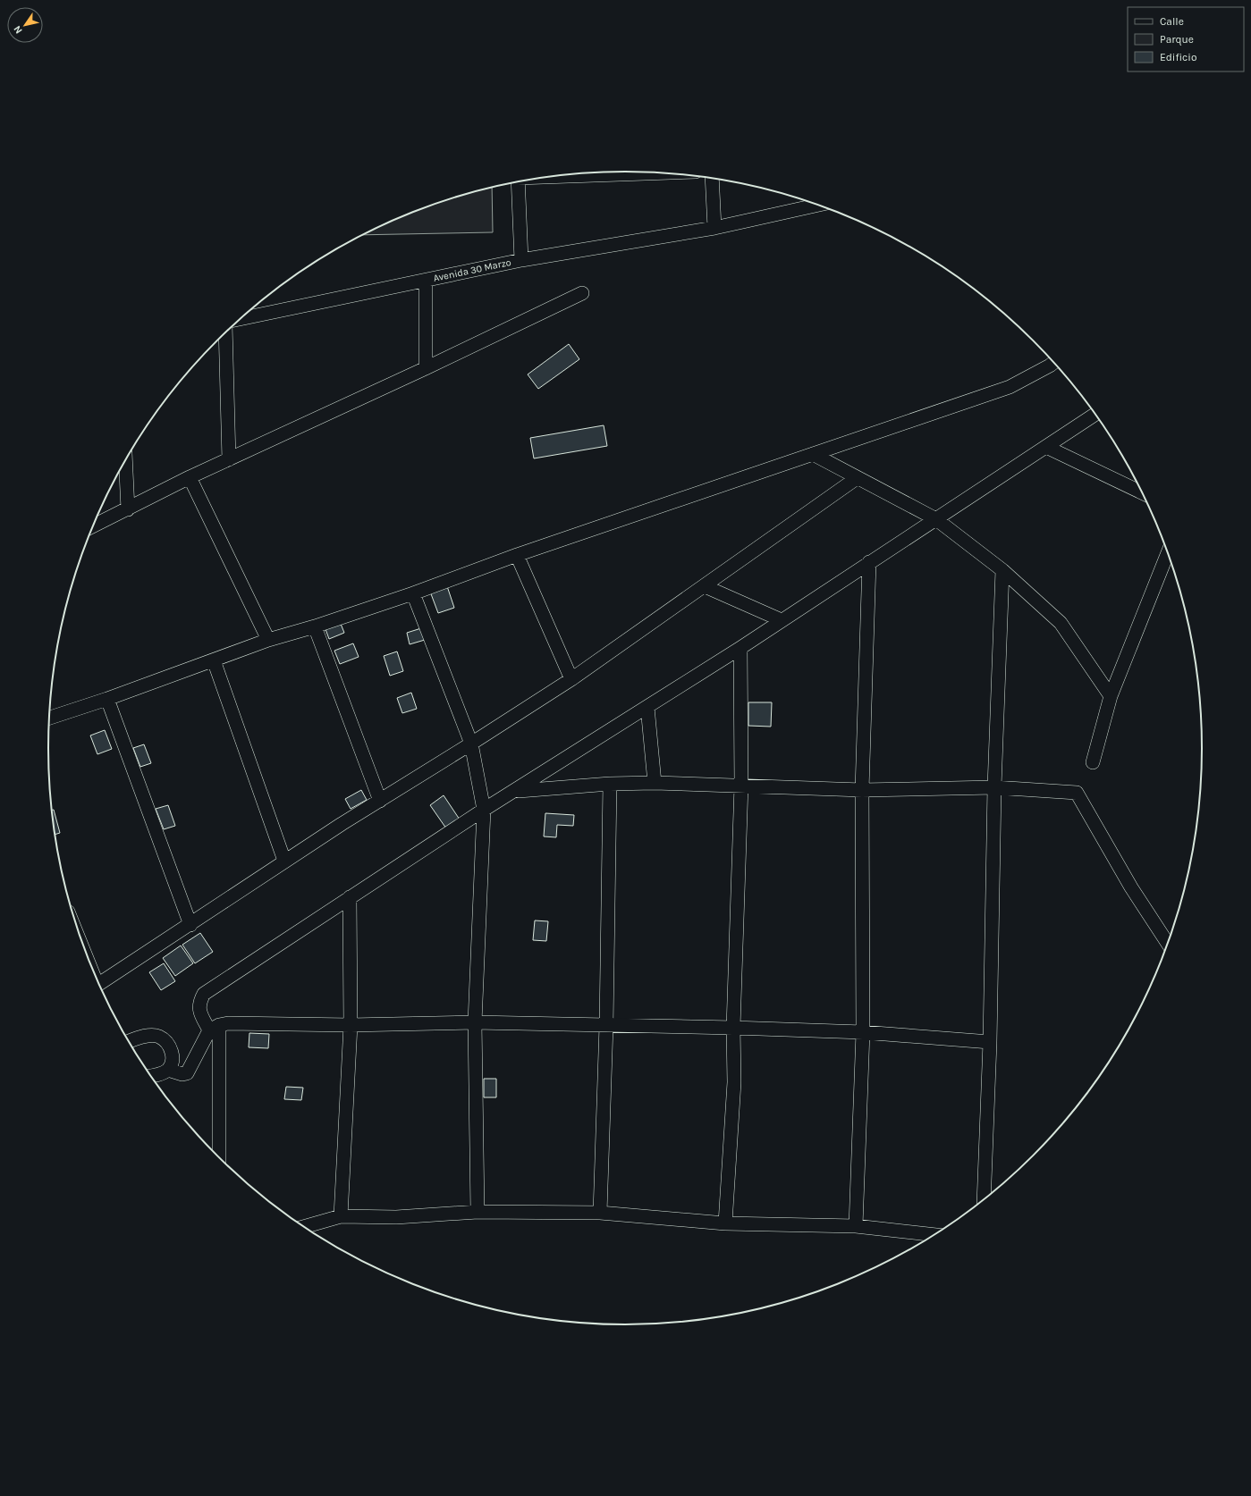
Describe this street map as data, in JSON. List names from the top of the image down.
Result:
{
  "streets": {
    "street": ["Avenida 30 Marzo"]
  },
  "legend": ["Calle", "Parque", "Edificio"],
  "north": "bottom left"
}
